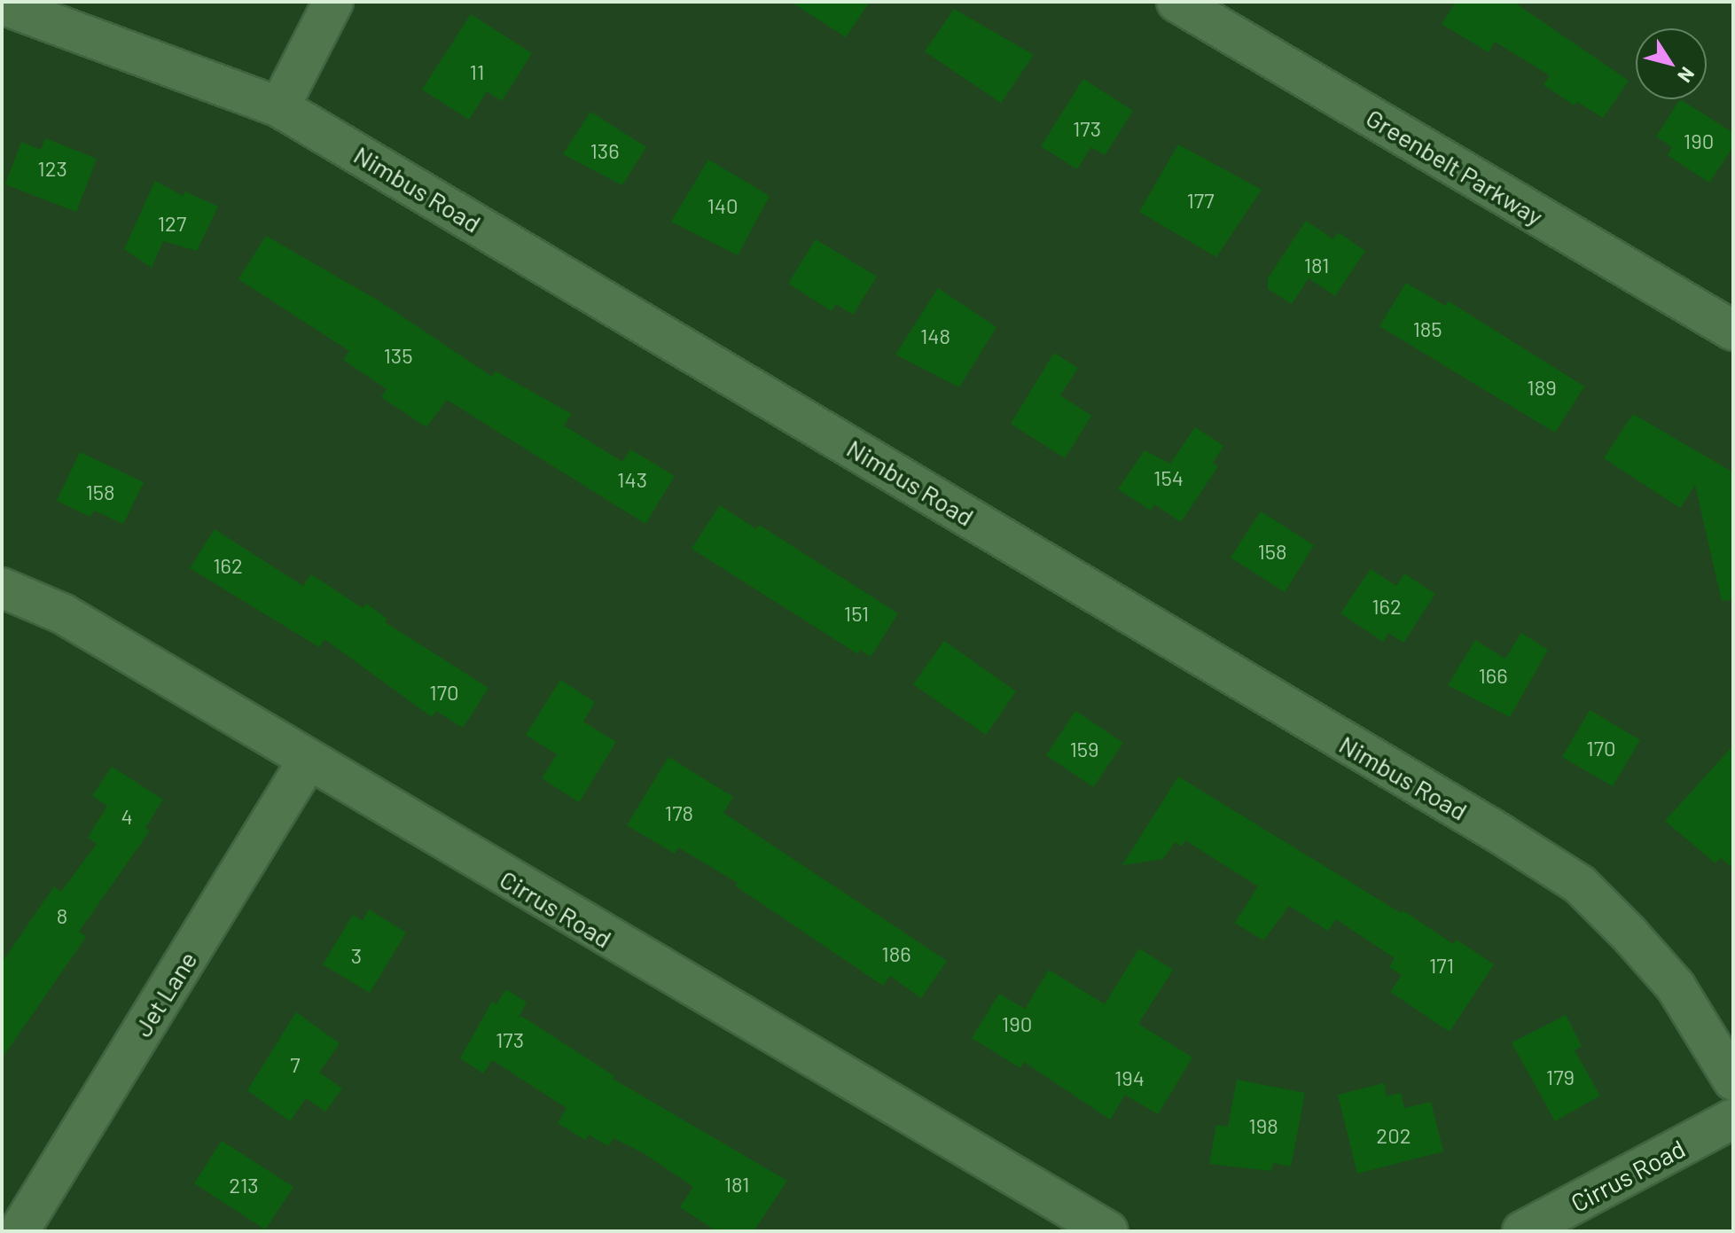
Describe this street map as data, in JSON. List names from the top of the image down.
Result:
{
  "streets": {
    "street": [
      "Greenbelt Parkway",
      "Nimbus Road",
      "Cirrus Road",
      "Jet Lane"
    ]
  },
  "crossings": [
    ["Cirrus Road", "Jet Lane"]
  ],
  "house_numbers": [
    "11",
    "173",
    "190",
    "136",
    "123",
    "177",
    "140",
    "127",
    "181",
    "185",
    "148",
    "135",
    "189",
    "154",
    "143",
    "158",
    "158",
    "162",
    "162",
    "151",
    "166",
    "170",
    "170",
    "159",
    "178",
    "4",
    "8",
    "186",
    "3",
    "171",
    "190",
    "173",
    "7",
    "179",
    "194",
    "198",
    "202",
    "181",
    "213"
  ],
  "north": "bottom right"
}
